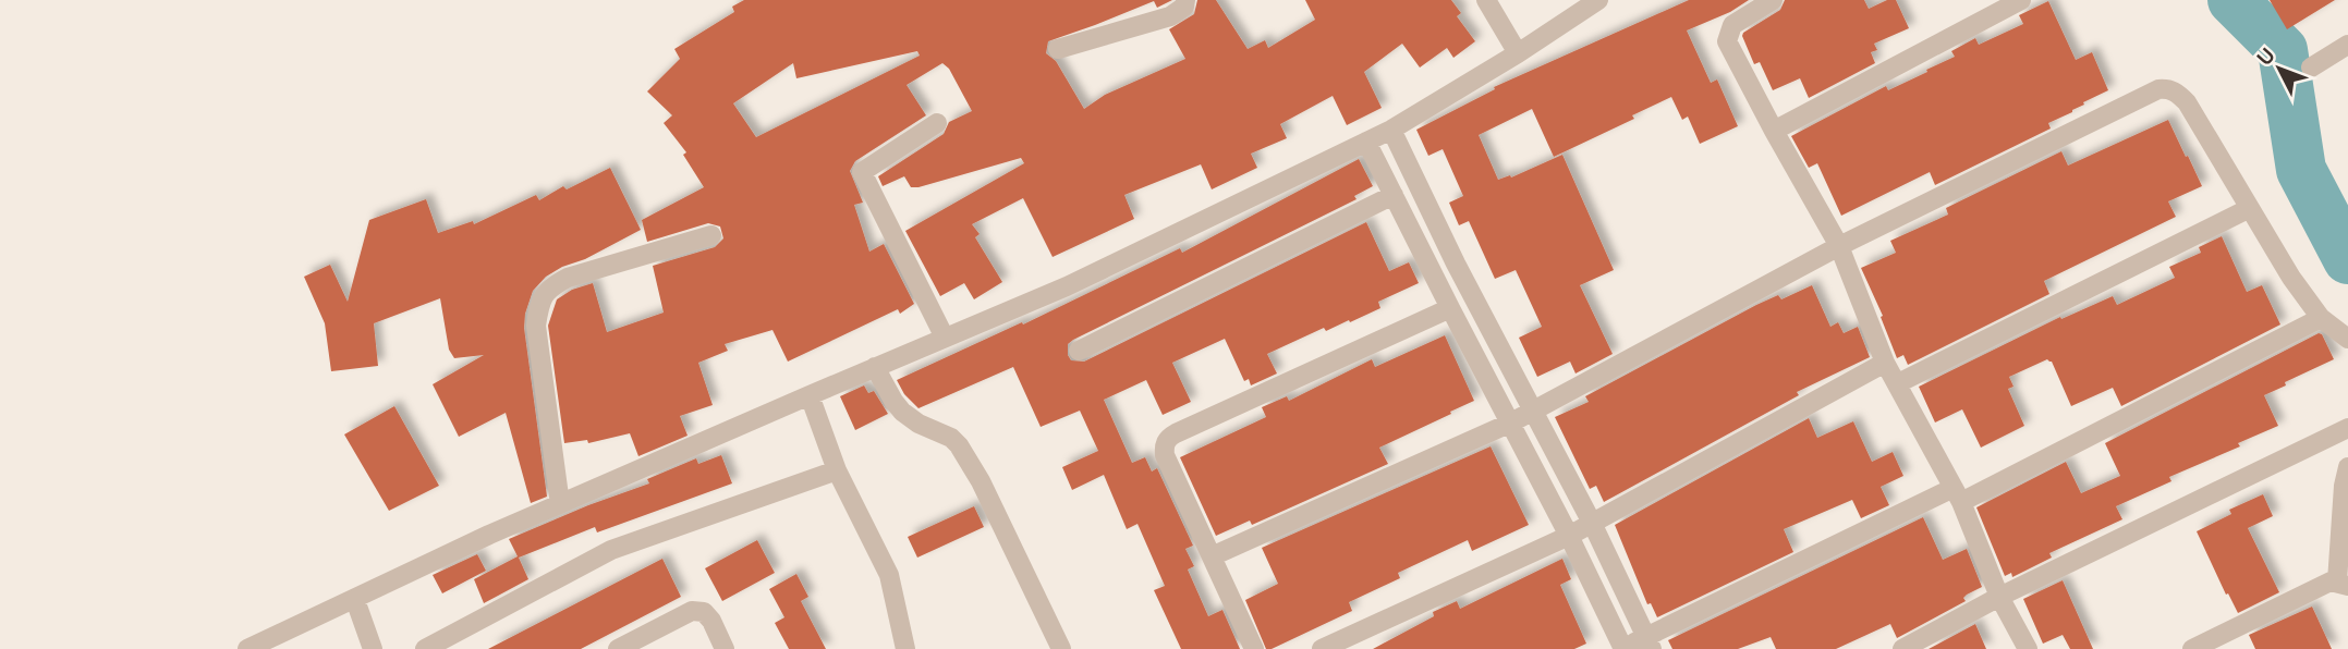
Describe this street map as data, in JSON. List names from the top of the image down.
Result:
{
  "north": "top left"
}
